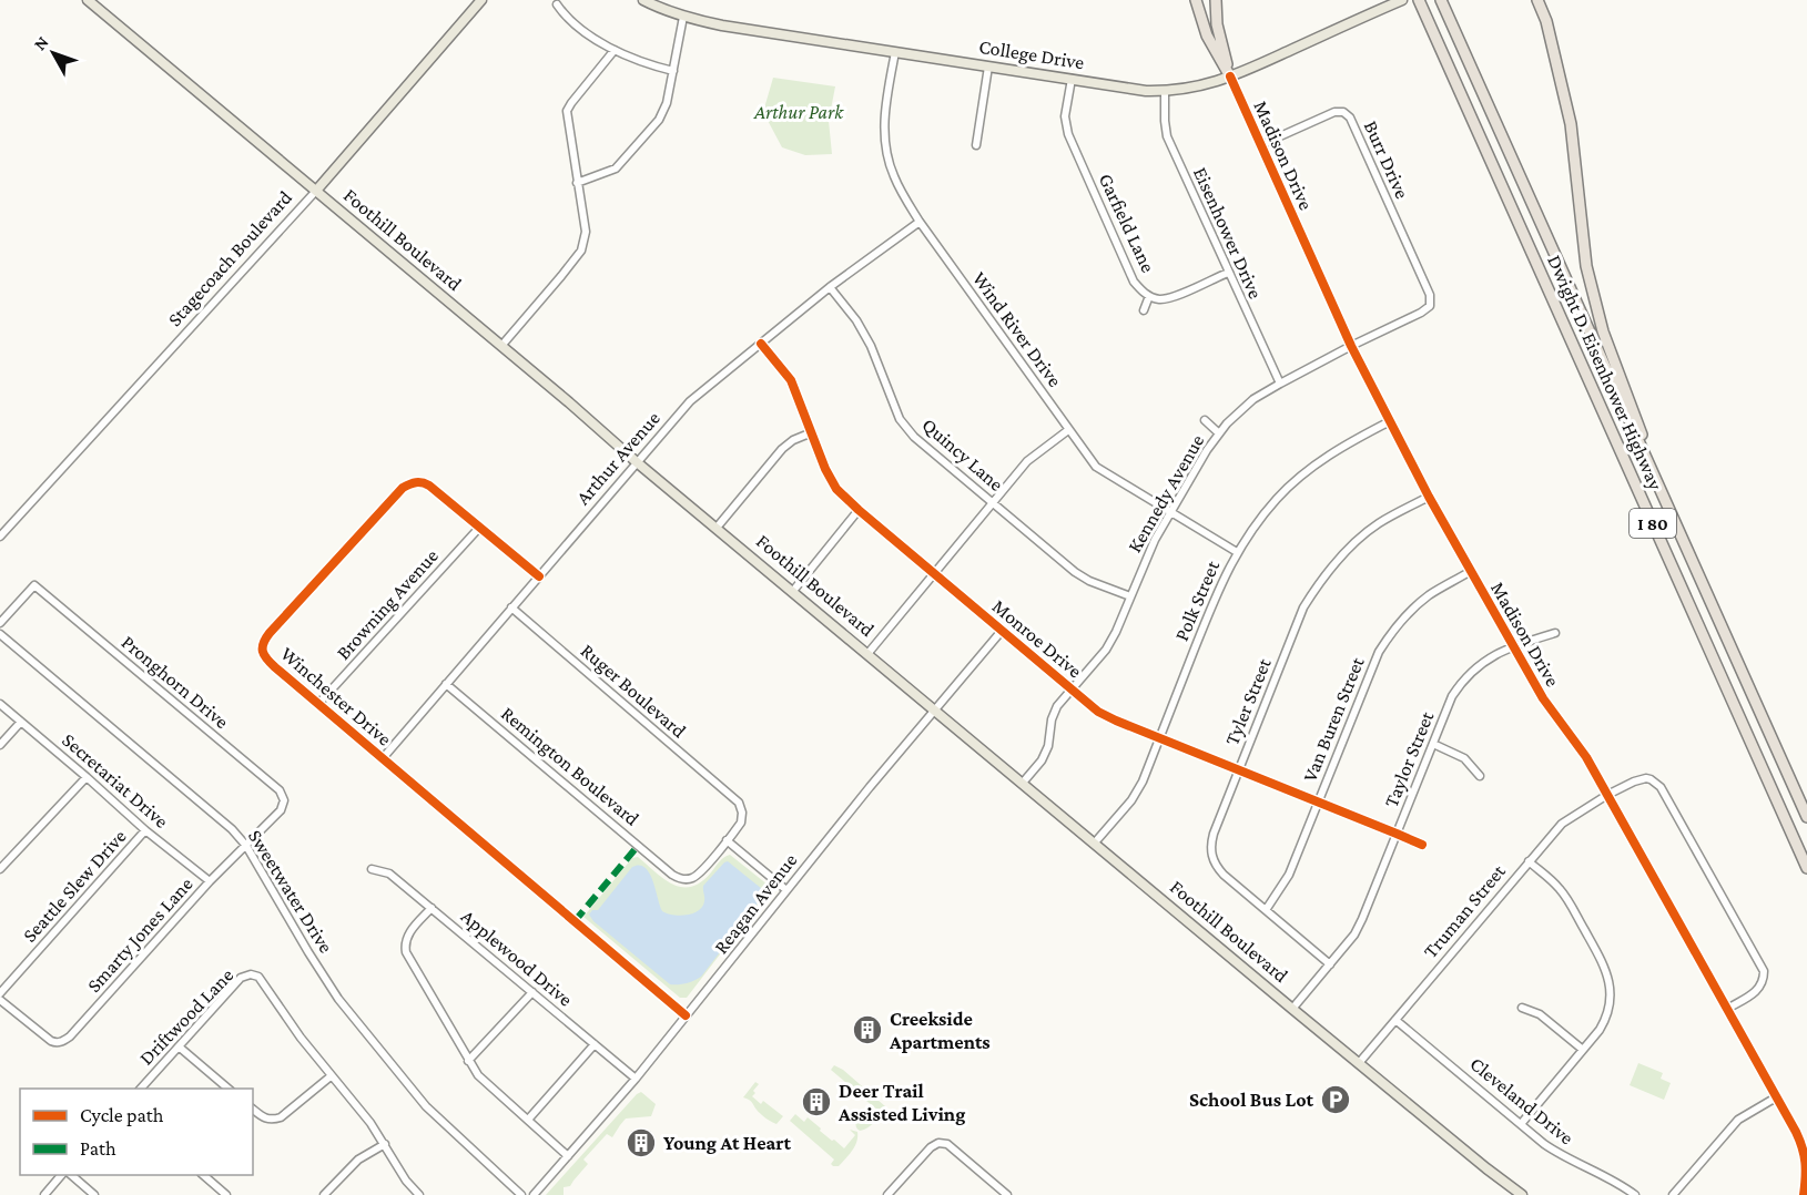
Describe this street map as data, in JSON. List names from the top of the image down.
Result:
{
  "streets": {
    "highway": ["Dwight D. Eisenhower Highway", "I 80"],
    "main road": ["College Drive", "Foothill Boulevard", "Stagecoach Boulevard"],
    "street": [
      "Madison Drive",
      "Burr Drive",
      "Garfield Lane",
      "Eisenhower Drive",
      "Wind River Drive",
      "Quincy Lane",
      "Arthur Avenue",
      "Kennedy Avenue",
      "Polk Street",
      "Browning Avenue",
      "Monroe Drive",
      "Pronghorn Drive",
      "Ruger Boulevard",
      "Winchester Drive",
      "Tyler Street",
      "Van Buren Street",
      "Taylor Street",
      "Remington Boulevard",
      "Secretariat Drive",
      "Seattle Slew Drive",
      "Sweetwater Drive",
      "Reagan Avenue",
      "Truman Street",
      "Smarty Jones Lane",
      "Applewood Drive",
      "Driftwood Lane",
      "Cleveland Drive"
    ]
  },
  "crossings": [
    ["College Drive", "Madison Drive"],
    ["College Drive", "Garfield Lane"],
    ["College Drive", "Eisenhower Drive"],
    ["College Drive", "Wind River Drive"],
    ["Madison Drive", "Burr Drive"],
    ["Madison Drive", "Kennedy Avenue"],
    ["Madison Drive", "Polk Street"],
    ["Madison Drive", "Tyler Street"],
    ["Madison Drive", "Van Buren Street"],
    ["Madison Drive", "Taylor Street"],
    ["Madison Drive", "Truman Street"],
    ["Burr Drive", "Kennedy Avenue"],
    ["Garfield Lane", "Eisenhower Drive"],
    ["Eisenhower Drive", "Kennedy Avenue"],
    ["Foothill Boulevard", "Stagecoach Boulevard"],
    ["Foothill Boulevard", "Arthur Avenue"],
    ["Foothill Boulevard", "Kennedy Avenue"],
    ["Foothill Boulevard", "Polk Street"],
    ["Foothill Boulevard", "Taylor Street"],
    ["Foothill Boulevard", "Reagan Avenue"],
    ["Foothill Boulevard", "Truman Street"],
    ["Wind River Drive", "Arthur Avenue"],
    ["Wind River Drive", "Kennedy Avenue"],
    ["Wind River Drive", "Polk Street"],
    ["Dwight D. Eisenhower Highway", "I 80"],
    ["Quincy Lane", "Arthur Avenue"],
    ["Quincy Lane", "Kennedy Avenue"],
    ["Arthur Avenue", "Monroe Drive"],
    ["Arthur Avenue", "Ruger Boulevard"],
    ["Arthur Avenue", "Winchester Drive"],
    ["Arthur Avenue", "Remington Boulevard"],
    ["Kennedy Avenue", "Monroe Drive"],
    ["Polk Street", "Monroe Drive"],
    ["Browning Avenue", "Winchester Drive"],
    ["Monroe Drive", "Tyler Street"],
    ["Monroe Drive", "Van Buren Street"],
    ["Monroe Drive", "Taylor Street"],
    ["Monroe Drive", "Reagan Avenue"],
    ["Pronghorn Drive", "Sweetwater Drive"],
    ["Pronghorn Drive", "Smarty Jones Lane"],
    ["Ruger Boulevard", "Remington Boulevard"],
    ["Winchester Drive", "Reagan Avenue"],
    ["Tyler Street", "Van Buren Street"],
    ["Tyler Street", "Taylor Street"],
    ["Secretariat Drive", "Seattle Slew Drive"],
    ["Secretariat Drive", "Smarty Jones Lane"],
    ["Sweetwater Drive", "Smarty Jones Lane"],
    ["Reagan Avenue", "Applewood Drive"],
    ["Truman Street", "Cleveland Drive"]
  ],
  "parks": ["Arthur Park"],
  "places": {
    "building": ["Creekside Apartments", "Deer Trail Assisted Living", "Young At Heart"],
    "parking": ["School Bus Lot"]
  },
  "legend": ["Cycle path", "Path"],
  "north": "top left"
}
